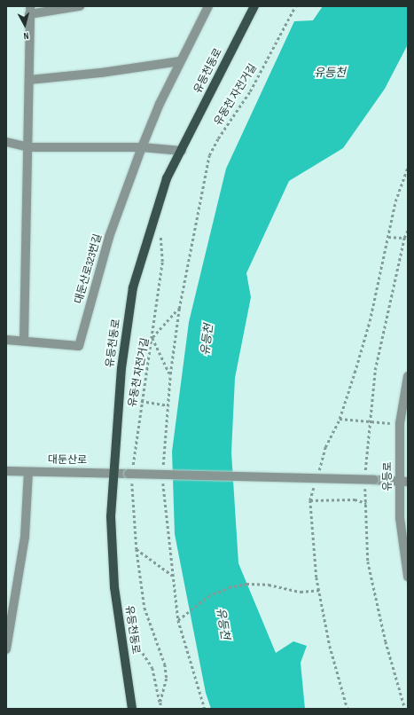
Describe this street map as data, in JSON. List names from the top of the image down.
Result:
{
  "streets": {
    "main road": ["유등천동로"],
    "street": ["대둔산로323번길", "대둔산로", "유등로"],
    "path": ["유동천 자전거길"]
  },
  "crossings": [
    ["유등천동로", "대둔산로"],
    ["유동천 자전거길", "대둔산로"],
    ["대둔산로", "유등로"]
  ],
  "water": ["유등천"],
  "north": "bottom"
}
